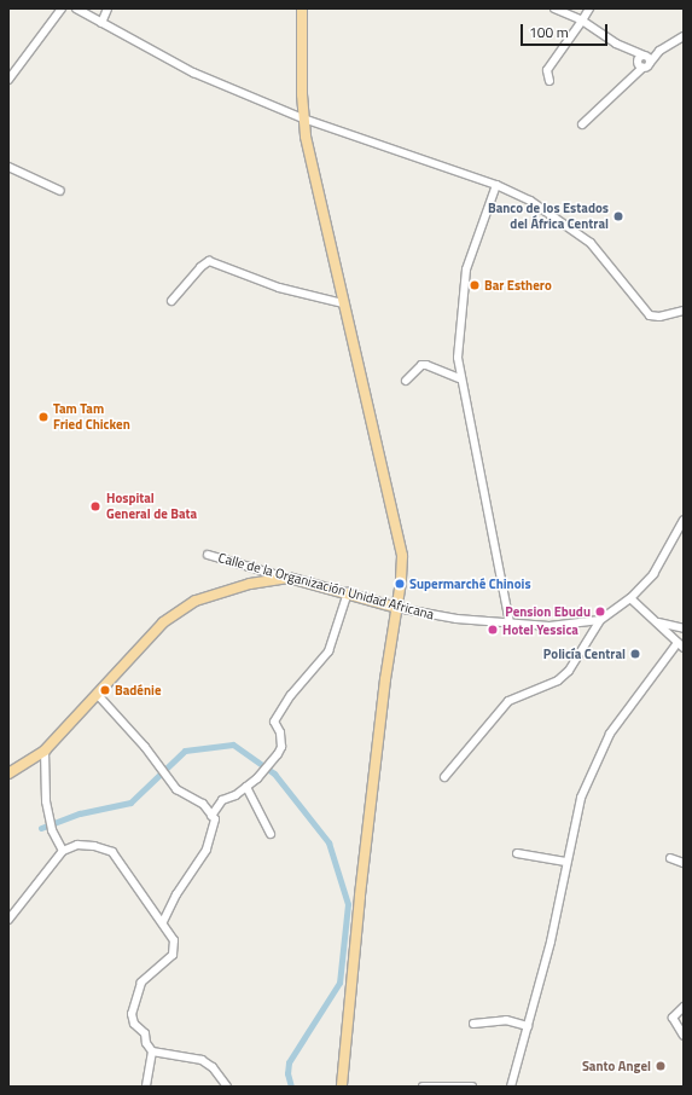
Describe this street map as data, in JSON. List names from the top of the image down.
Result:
{
  "streets": {
    "main road": ["Calle de la Organización Unidad Africana"]
  },
  "places": [
    "Banco de los Estados del África Central",
    "Bar Esthero",
    "Tam Tam Fried Chicken",
    "Hospital General de Bata",
    "Supermarché Chinois",
    "Pension Ebudu",
    "Hotel Yessica",
    "Policía Central",
    "Badénie",
    "Santo Angel"
  ],
  "scale_bar": "100 m"
}
